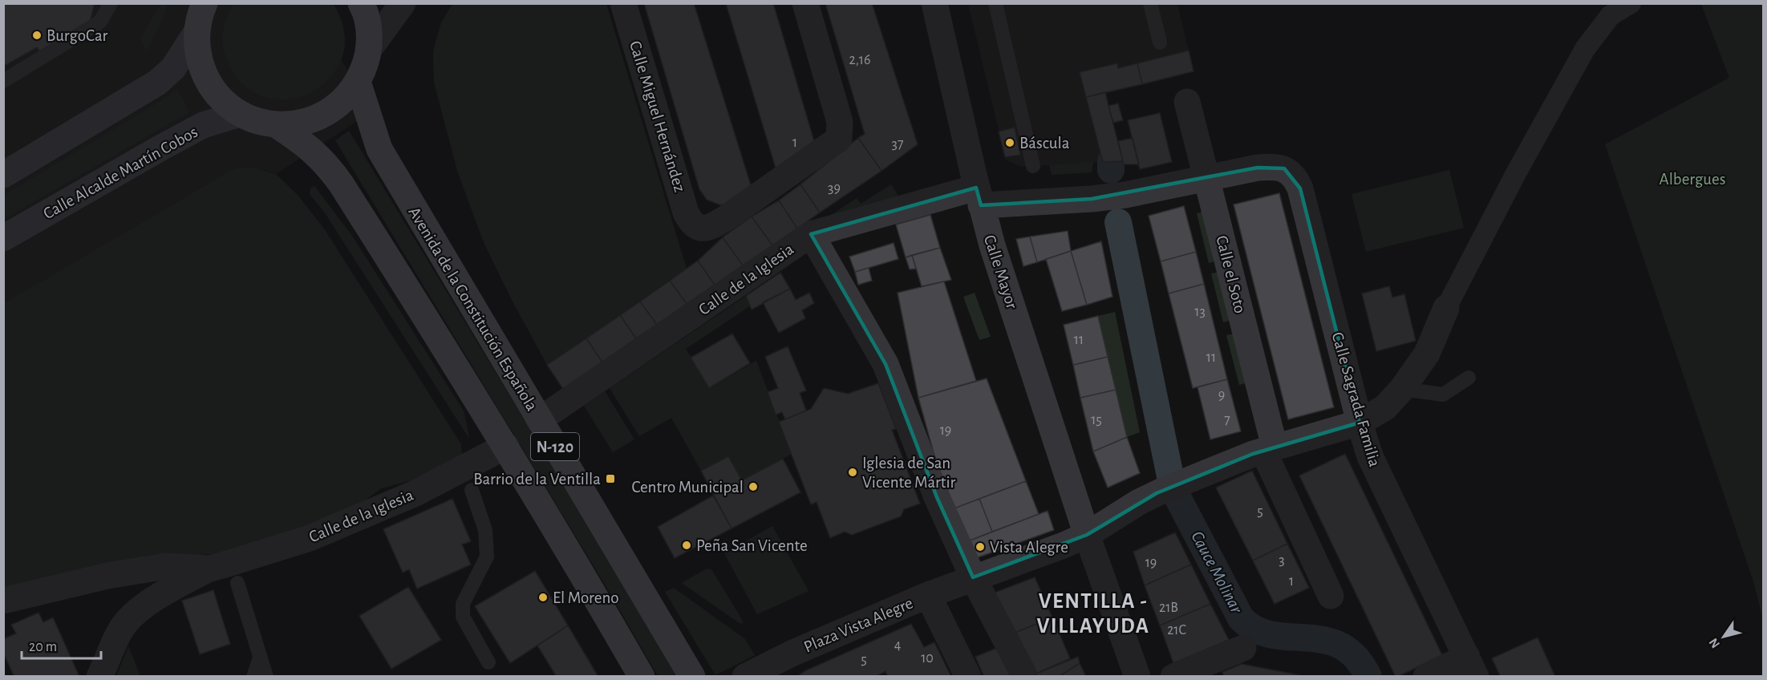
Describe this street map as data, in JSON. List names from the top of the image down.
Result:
{
  "streets": {
    "highway": ["Avenida de la Constitución Española", "N-120"],
    "main road": ["Calle Alcalde Martín Cobos"],
    "street": [
      "Calle Miguel Hernández",
      "Calle Mayor",
      "Calle el Soto",
      "Calle de la Iglesia",
      "Calle Sagrada Familia",
      "Plaza Vista Alegre"
    ]
  },
  "crossings": [
    ["Calle Mayor", "Calle de la Iglesia"],
    ["Calle el Soto", "Calle de la Iglesia"],
    ["Calle de la Iglesia", "Avenida de la Constitución Española"],
    ["Calle de la Iglesia", "Calle Sagrada Familia"],
    ["Calle de la Iglesia", "N-120"]
  ],
  "districts": ["VENTILLA - VILLAYUDA"],
  "water": ["Cauce Molinar"],
  "parks": ["Albergues"],
  "places": {
    "other": [
      "BurgoCar",
      "Báscula",
      "Iglesia de San Vicente Mártir",
      "Centro Municipal",
      "Peña San Vicente",
      "Vista Alegre",
      "El Moreno"
    ],
    "transit": ["Barrio de la Ventilla"]
  },
  "house_numbers": [
    "2,16",
    "1",
    "37",
    "39",
    "13",
    "11",
    "11",
    "9",
    "15",
    "7",
    "19",
    "5",
    "3",
    "19",
    "1",
    "21B",
    "21C",
    "4",
    "10",
    "5"
  ],
  "scale_bar": "20 m",
  "north": "bottom left"
}
